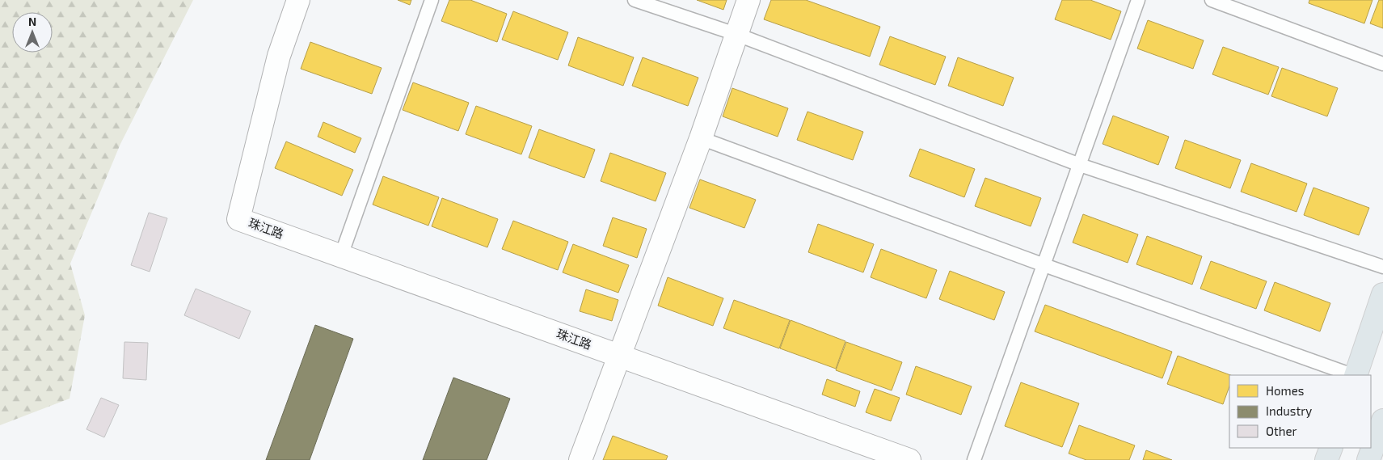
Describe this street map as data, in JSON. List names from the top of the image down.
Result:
{
  "streets": {
    "street": ["珠江路"]
  },
  "legend": ["Homes", "Industry", "Other"],
  "north": "top"
}
